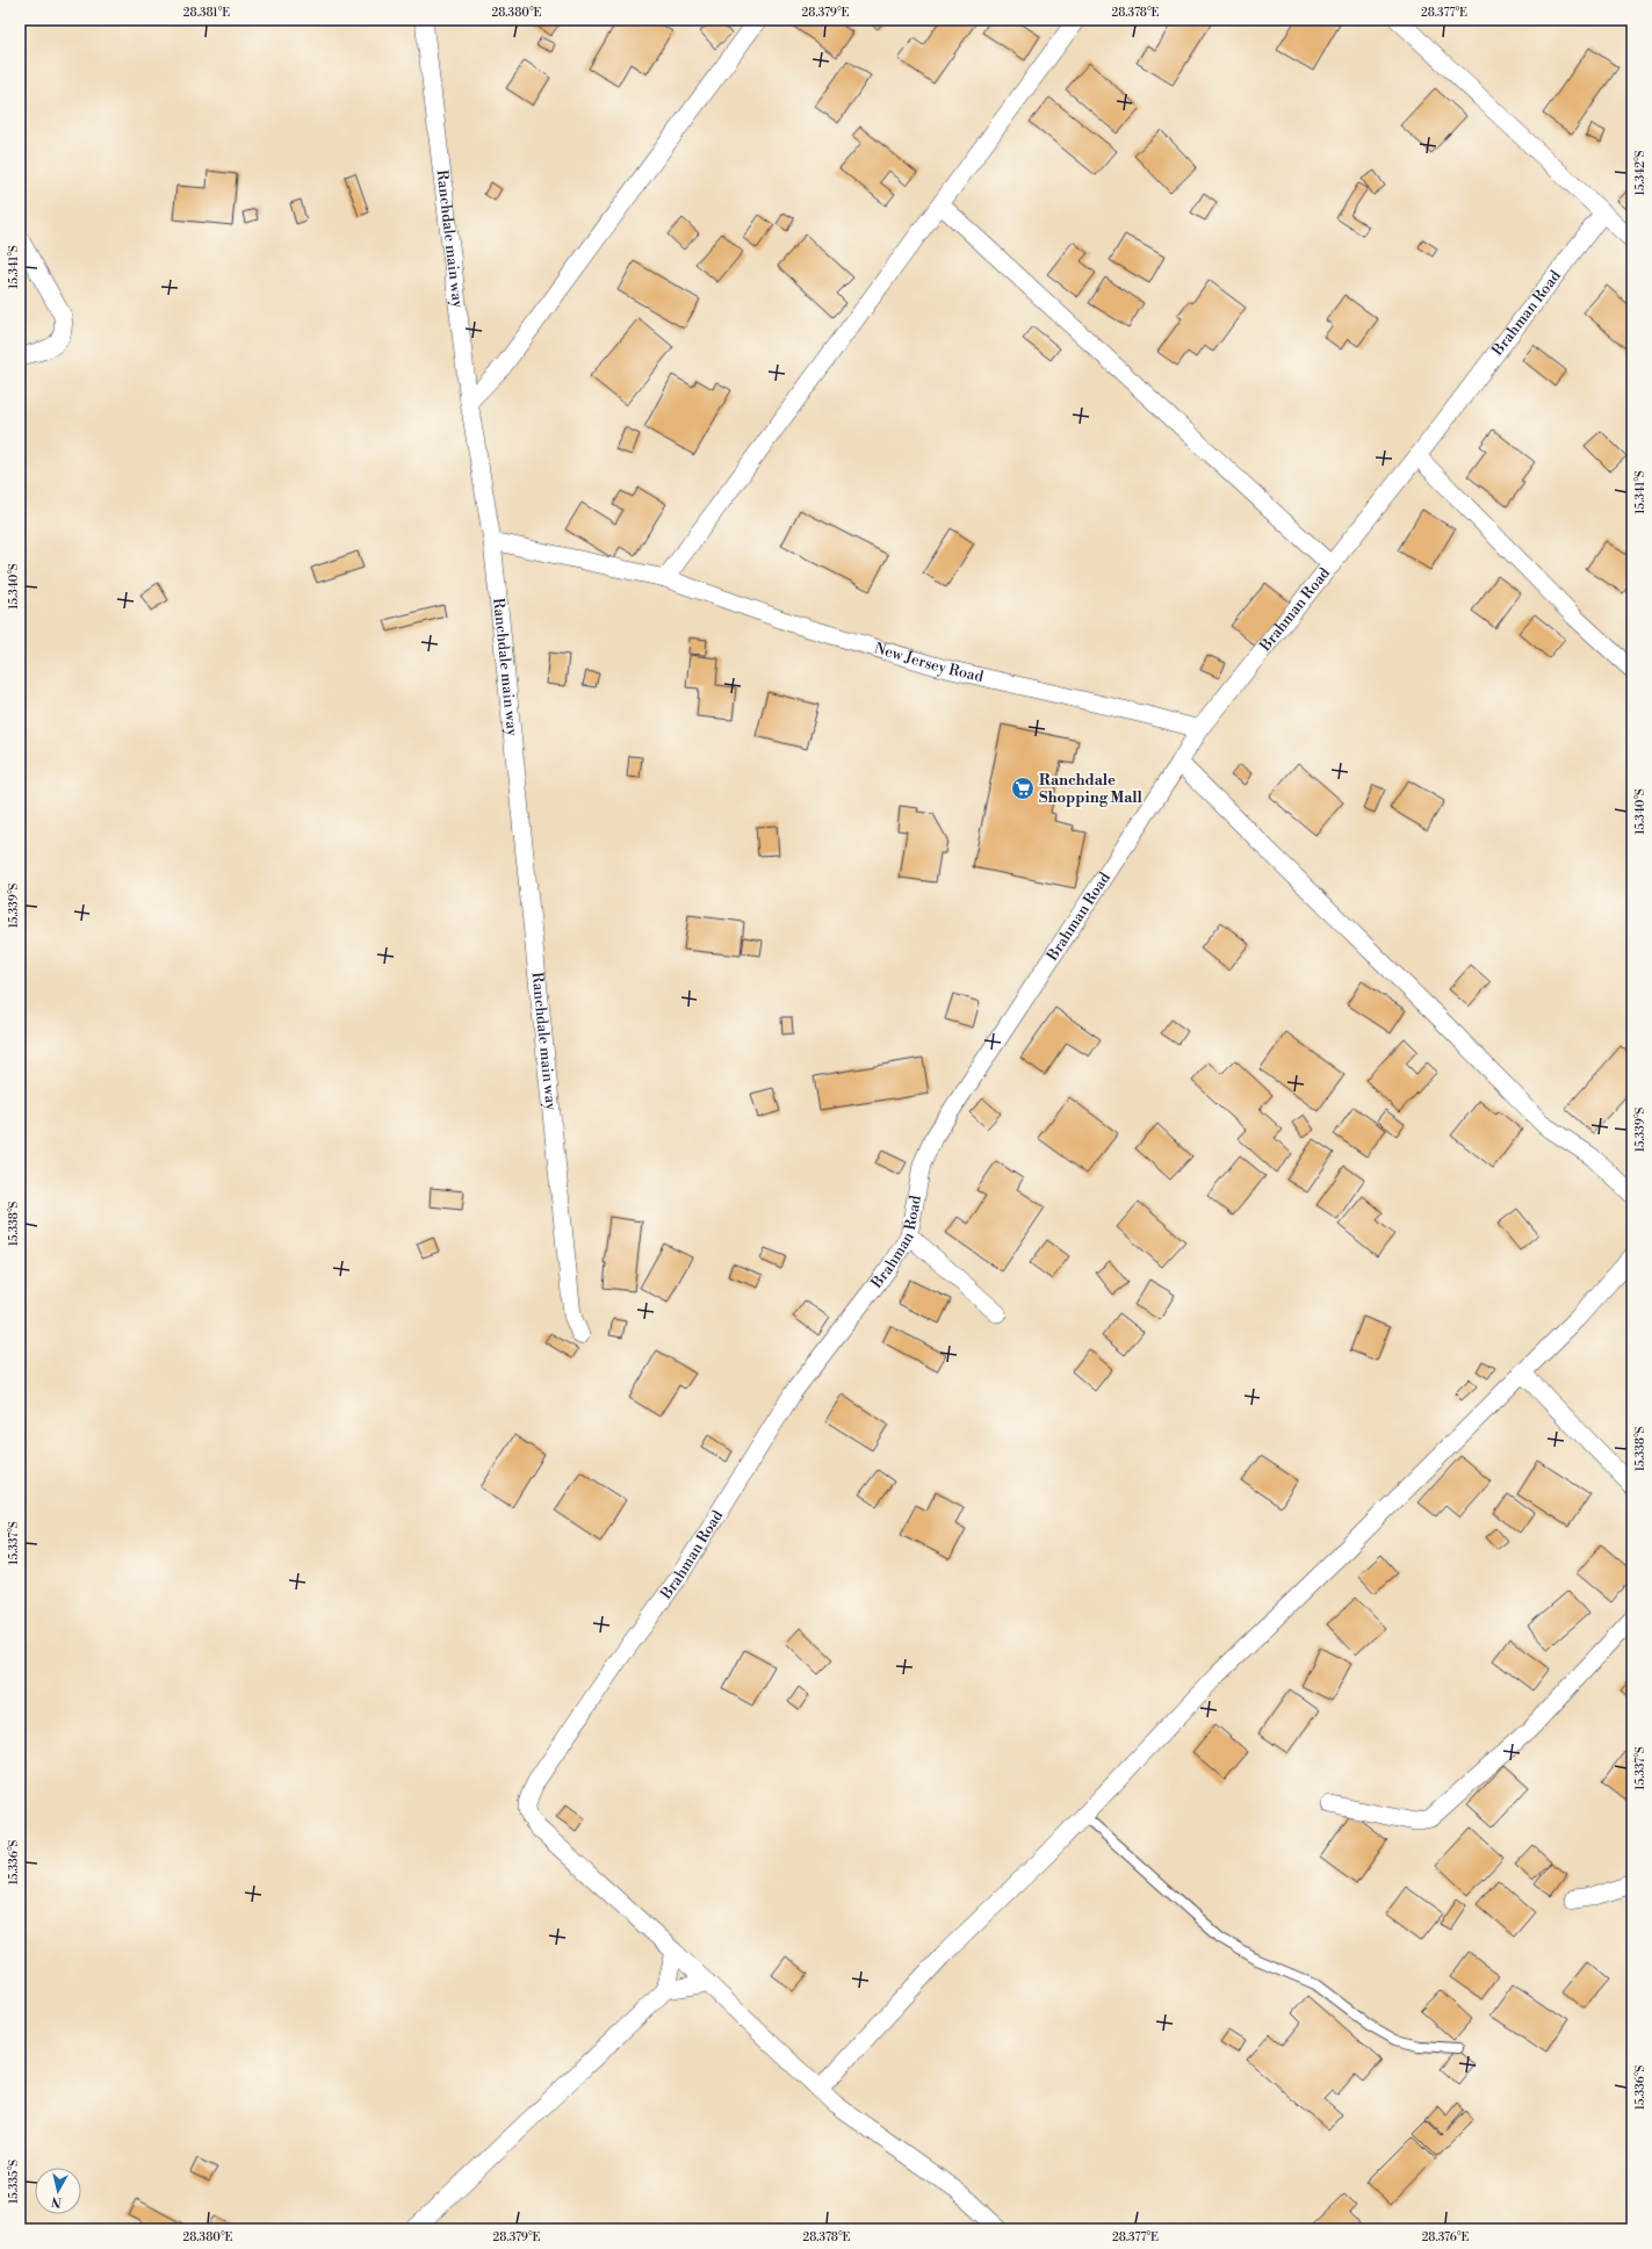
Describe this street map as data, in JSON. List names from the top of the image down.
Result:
{
  "streets": {
    "street": ["Ranchdale main way", "Brahman Road", "New Jersey Road"]
  },
  "crossings": [
    ["Ranchdale main way", "New Jersey Road"],
    ["Brahman Road", "New Jersey Road"]
  ],
  "places": {
    "supermarket": ["Ranchdale Shopping Mall"]
  },
  "north": "bottom",
  "coordinates": [
    "28.381°E",
    "28.380°E",
    "28.379°E",
    "28.378°E",
    "28.377°E",
    "15.342°S",
    "15.341°S",
    "15.340°S",
    "15.339°S",
    "15.338°S",
    "15.337°S",
    "15.336°S",
    "15.335°S",
    "28.376°E"
  ]
}
